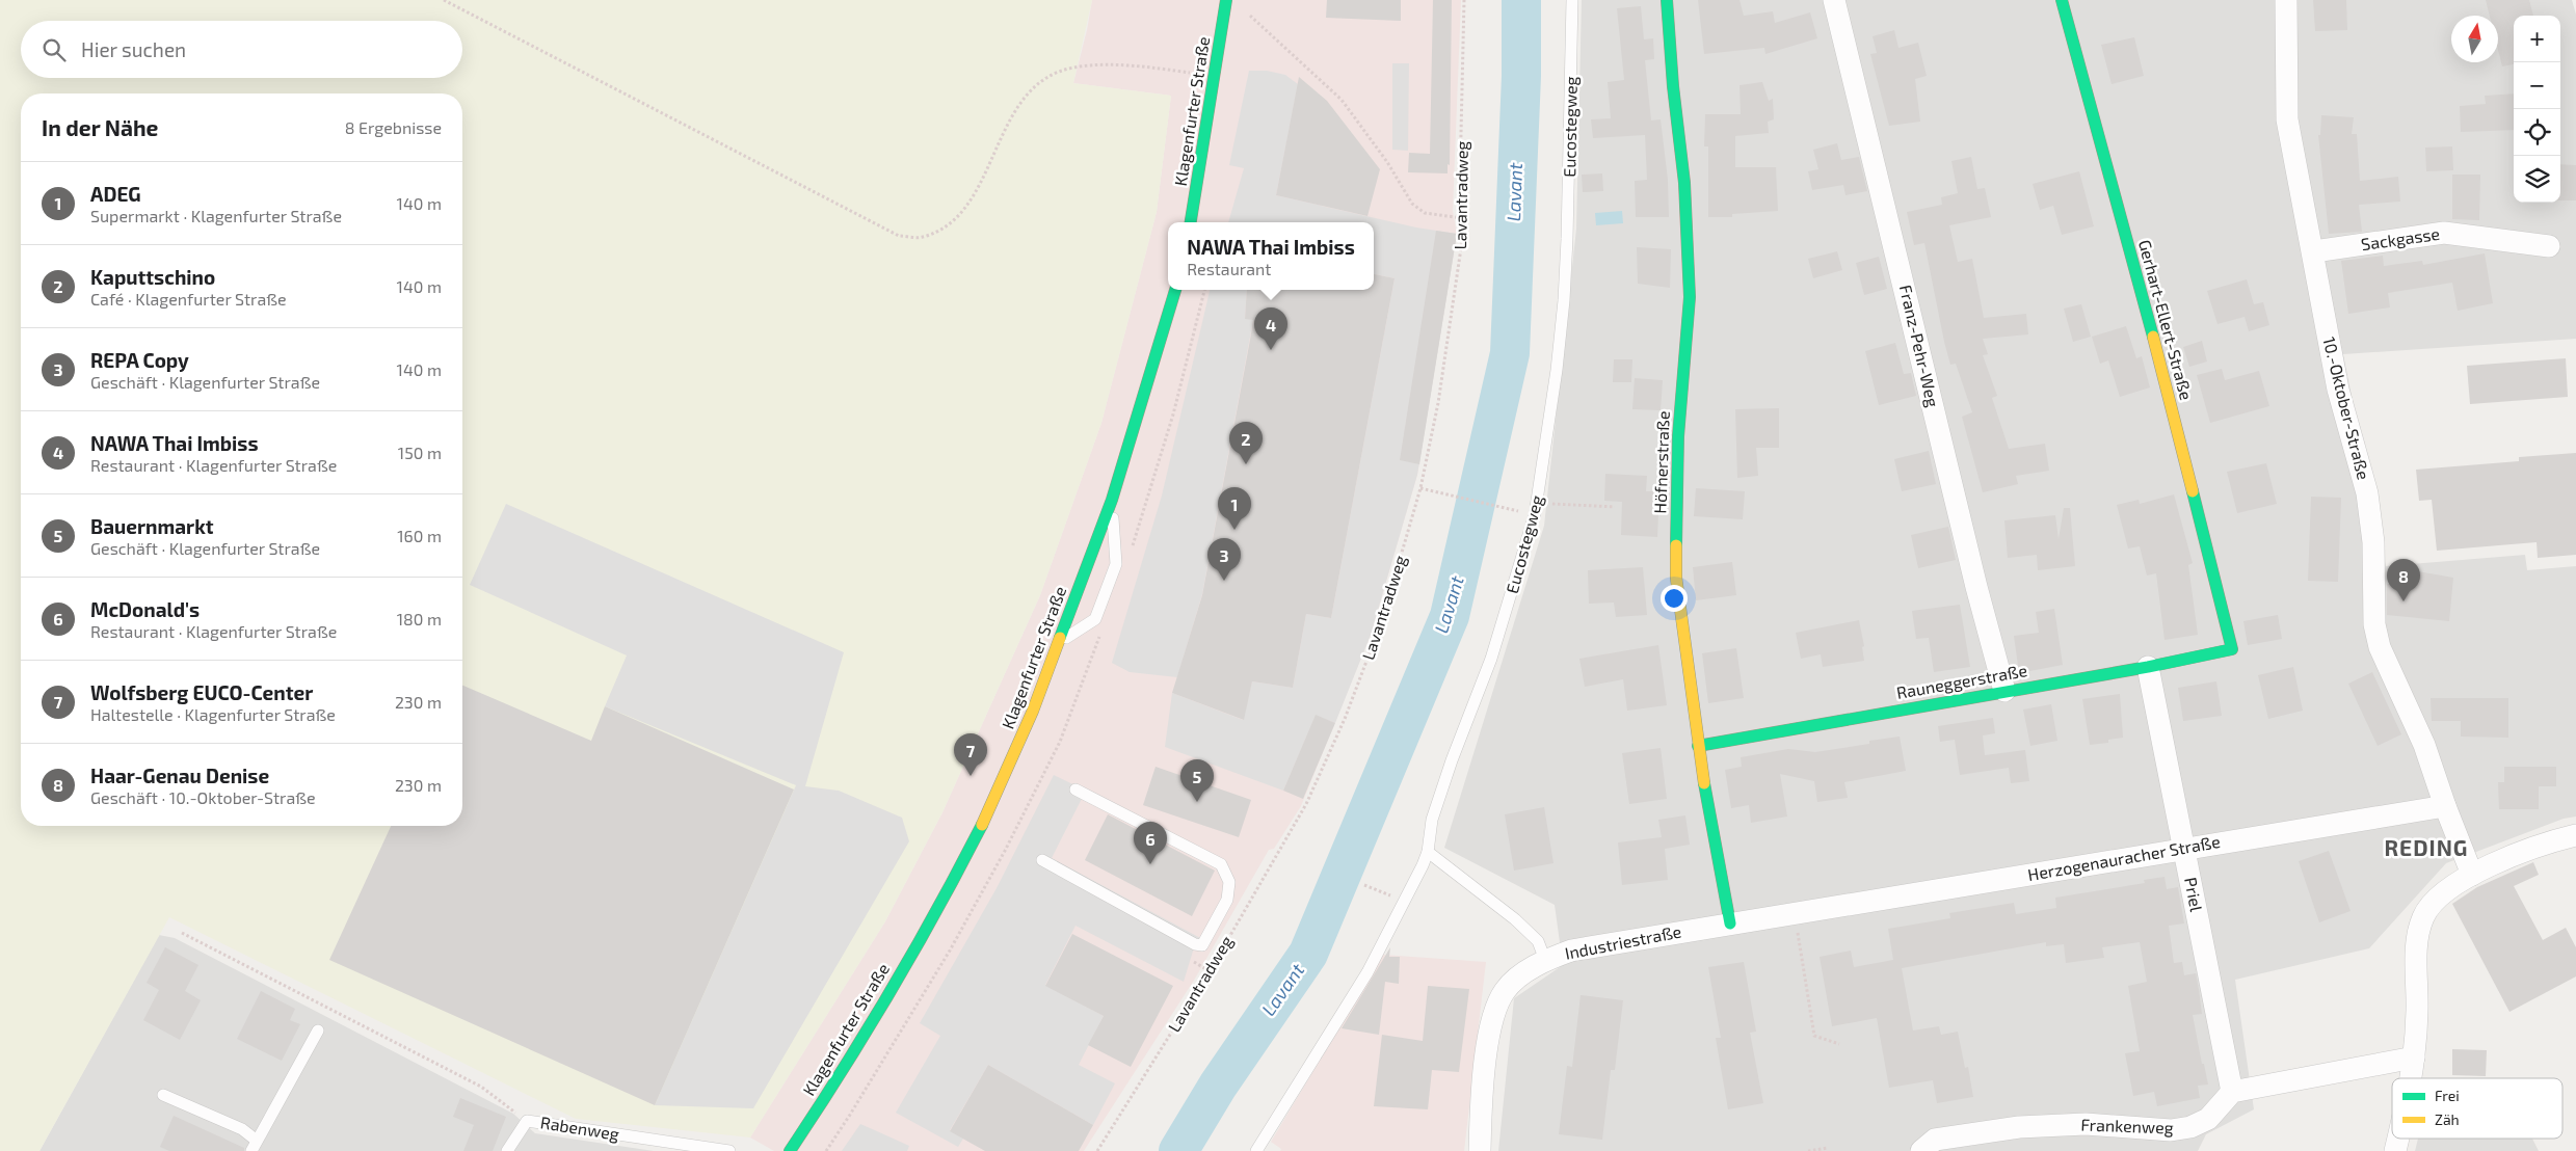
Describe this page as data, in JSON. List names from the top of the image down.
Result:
{
  "streets": {
    "street": [
      "Klagenfurter Straße",
      "Sackgasse",
      "Gerhart-Ellert-Straße",
      "Franz-Pehr-Weg",
      "10.-Oktober-Straße",
      "Höfnerstraße",
      "Rauneggerstraße",
      "Herzogenauracher Straße",
      "Priel",
      "Industriestraße",
      "Frankenweg"
    ],
    "lane": ["Eucostegweg", "Rabenweg"],
    "path": ["Lavantradweg"]
  },
  "crossings": [
    ["Sackgasse", "10.-Oktober-Straße"],
    ["Gerhart-Ellert-Straße", "Rauneggerstraße"],
    ["Franz-Pehr-Weg", "Rauneggerstraße"],
    ["10.-Oktober-Straße", "Herzogenauracher Straße"],
    ["Höfnerstraße", "Rauneggerstraße"],
    ["Höfnerstraße", "Herzogenauracher Straße"],
    ["Höfnerstraße", "Industriestraße"],
    ["Rauneggerstraße", "Priel"],
    ["Herzogenauracher Straße", "Priel"],
    ["Herzogenauracher Straße", "Industriestraße"],
    ["Priel", "Frankenweg"]
  ],
  "districts": ["REDING"],
  "water": ["Lavant"],
  "legend": ["Frei", "Zäh"],
  "north": "top",
  "page": {
    "map_buttons": ["+", "−"],
    "search": "Hier suchen",
    "heading": ["In der Nähe", "8 Ergebnisse"],
    "list": [
      {
        "mark": "1",
        "name": "ADEG",
        "note": "Supermarkt · Klagenfurter Straße",
        "value": "140 m"
      },
      {
        "mark": "2",
        "name": "Kaputtschino",
        "note": "Café · Klagenfurter Straße",
        "value": "140 m"
      },
      {
        "mark": "3",
        "name": "REPA Copy",
        "note": "Geschäft · Klagenfurter Straße",
        "value": "140 m"
      },
      {
        "mark": "4",
        "name": "NAWA Thai Imbiss",
        "note": "Restaurant · Klagenfurter Straße",
        "value": "150 m"
      },
      {
        "mark": "5",
        "name": "Bauernmarkt",
        "note": "Geschäft · Klagenfurter Straße",
        "value": "160 m"
      },
      {
        "mark": "6",
        "name": "McDonald's",
        "note": "Restaurant · Klagenfurter Straße",
        "value": "180 m"
      },
      {
        "mark": "7",
        "name": "Wolfsberg EUCO-Center",
        "note": "Haltestelle · Klagenfurter Straße",
        "value": "230 m"
      },
      {
        "mark": "8",
        "name": "Haar-Genau Denise",
        "note": "Geschäft · 10.-Oktober-Straße",
        "value": "230 m"
      }
    ],
    "popup": ["NAWA Thai Imbiss", "Restaurant"],
    "pins": [
      "4",
      "2",
      "1",
      "3",
      "8",
      "7",
      "5",
      "6"
    ]
  }
}
